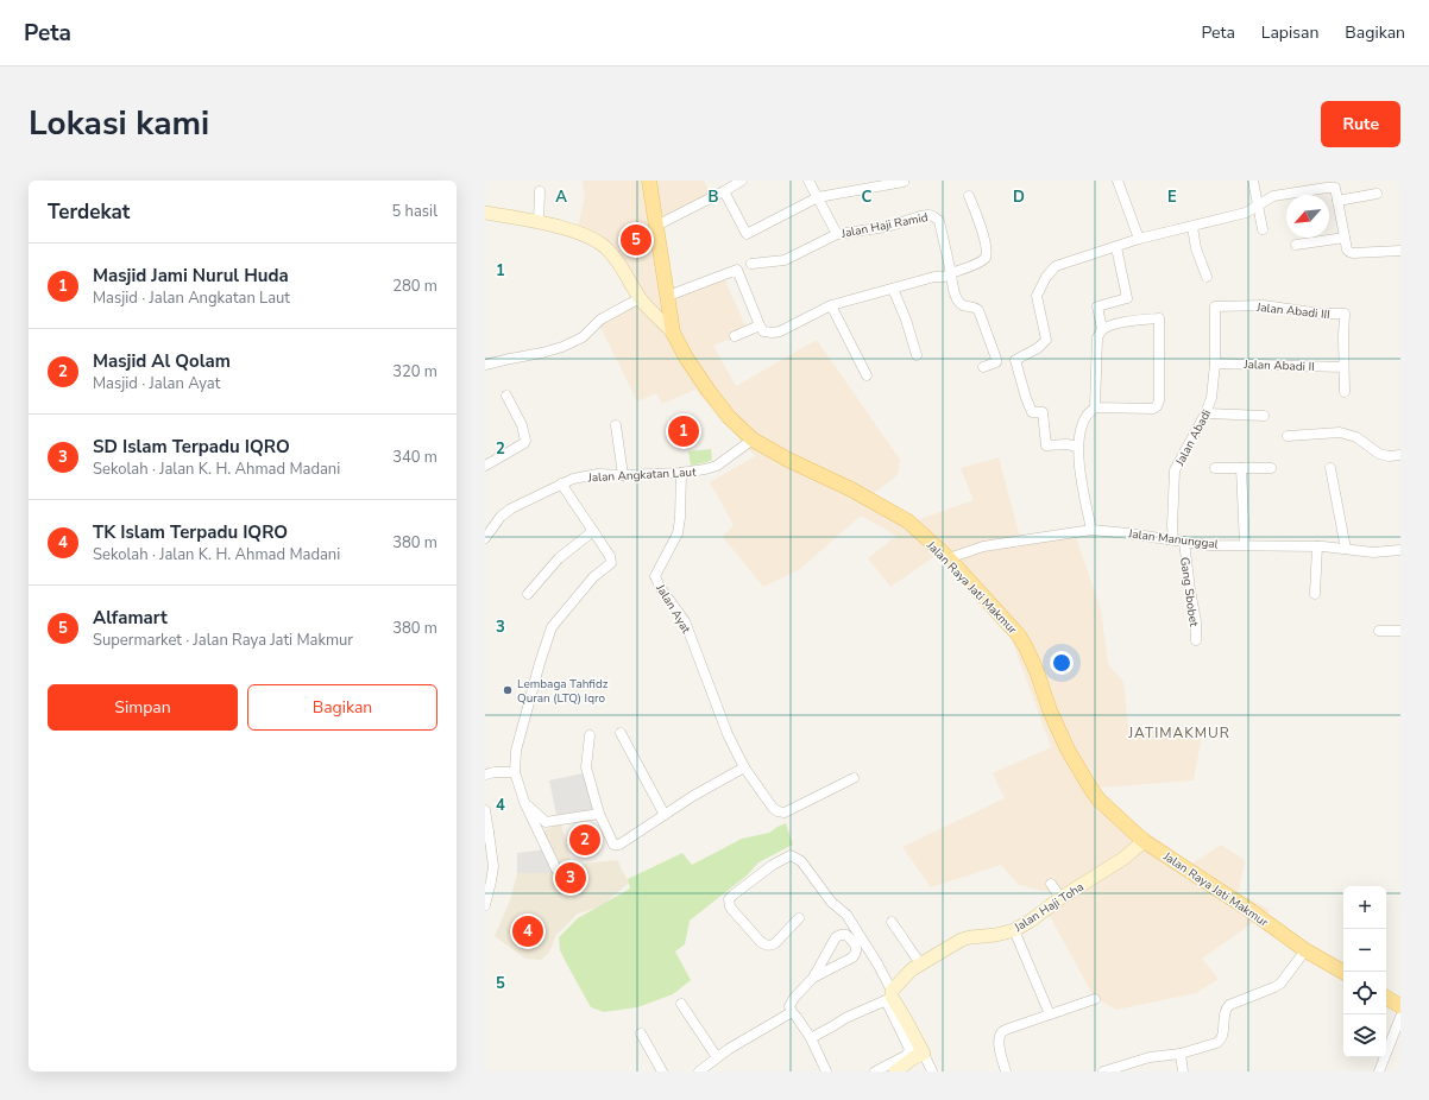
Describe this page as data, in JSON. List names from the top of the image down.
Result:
{
  "streets": {
    "main road": ["Jalan Raya Jati Makmur"],
    "street": [
      "Jalan Haji Ramid",
      "Jalan Abadi III",
      "Jalan Abadi II",
      "Jalan Abadi",
      "Jalan Angkatan Laut",
      "Jalan Manunggal",
      "Gang Sbobet",
      "Jalan Ayat",
      "Jalan Haji Toha"
    ]
  },
  "crossings": [
    ["Jalan Abadi III", "Jalan Abadi II"],
    ["Jalan Abadi III", "Jalan Abadi"],
    ["Jalan Abadi II", "Jalan Abadi"],
    ["Jalan Abadi", "Jalan Manunggal"],
    ["Jalan Angkatan Laut", "Jalan Raya Jati Makmur"],
    ["Jalan Angkatan Laut", "Jalan Ayat"],
    ["Jalan Manunggal", "Jalan Raya Jati Makmur"],
    ["Jalan Manunggal", "Gang Sbobet"],
    ["Jalan Raya Jati Makmur", "Jalan Haji Toha"]
  ],
  "districts": ["JATIMAKMUR"],
  "places": ["Lembaga Tahfidz Quran (LTQ) Iqro"],
  "north": "bottom left",
  "page": {
    "header": "Peta",
    "nav": ["Peta", "Lapisan", "Bagikan"],
    "title": "Lokasi kami",
    "buttons": [
      "Rute",
      ["Simpan", "Bagikan"]
    ],
    "heading": ["Terdekat", "5 hasil"],
    "pins": [
      "5",
      "1",
      "2",
      "3",
      "4"
    ],
    "list": [
      {
        "mark": "1",
        "name": "Masjid Jami Nurul Huda",
        "note": "Masjid · Jalan Angkatan Laut",
        "value": "280 m"
      },
      {
        "mark": "2",
        "name": "Masjid Al Qolam",
        "note": "Masjid · Jalan Ayat",
        "value": "320 m"
      },
      {
        "mark": "3",
        "name": "SD Islam Terpadu IQRO",
        "note": "Sekolah · Jalan K. H. Ahmad Madani",
        "value": "340 m"
      },
      {
        "mark": "4",
        "name": "TK Islam Terpadu IQRO",
        "note": "Sekolah · Jalan K. H. Ahmad Madani",
        "value": "380 m"
      },
      {
        "mark": "5",
        "name": "Alfamart",
        "note": "Supermarket · Jalan Raya Jati Makmur",
        "value": "380 m"
      }
    ],
    "map_buttons": ["+", "−"]
  },
  "grid": {
    "columns": [
      "A",
      "B",
      "C",
      "D",
      "E"
    ],
    "rows": [
      "1",
      "2",
      "3",
      "4",
      "5"
    ]
  }
}
